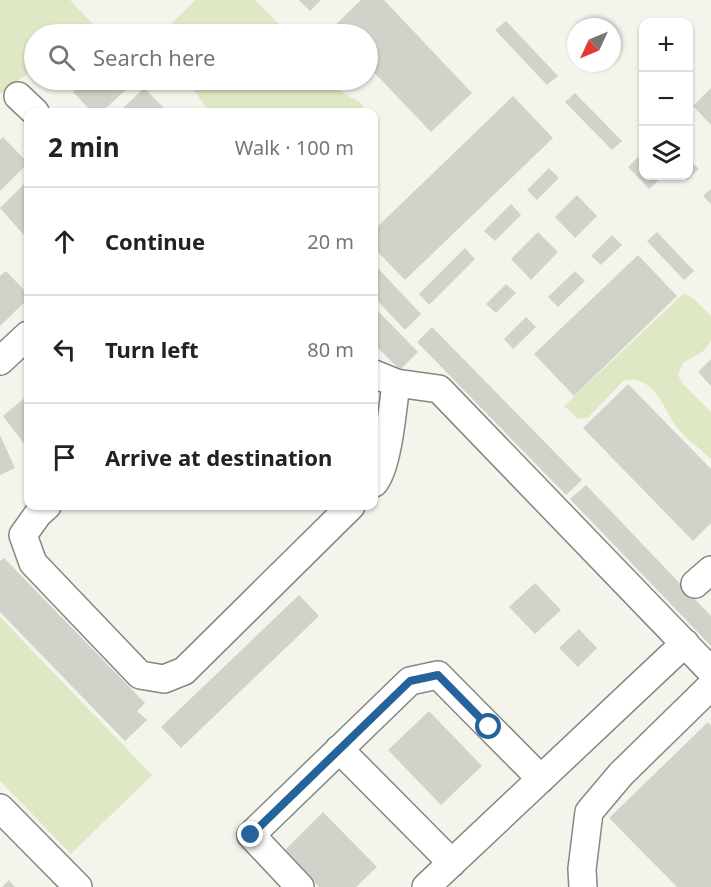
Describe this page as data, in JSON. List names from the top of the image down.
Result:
{
  "north": "bottom left",
  "page": {
    "map_buttons": ["+", "−"],
    "search": "Search here",
    "heading": ["2 min", "Walk · 100 m"],
    "list": [
      ["Continue", "20 m"],
      ["Turn left", "80 m"],
      "Arrive at destination"
    ]
  }
}
